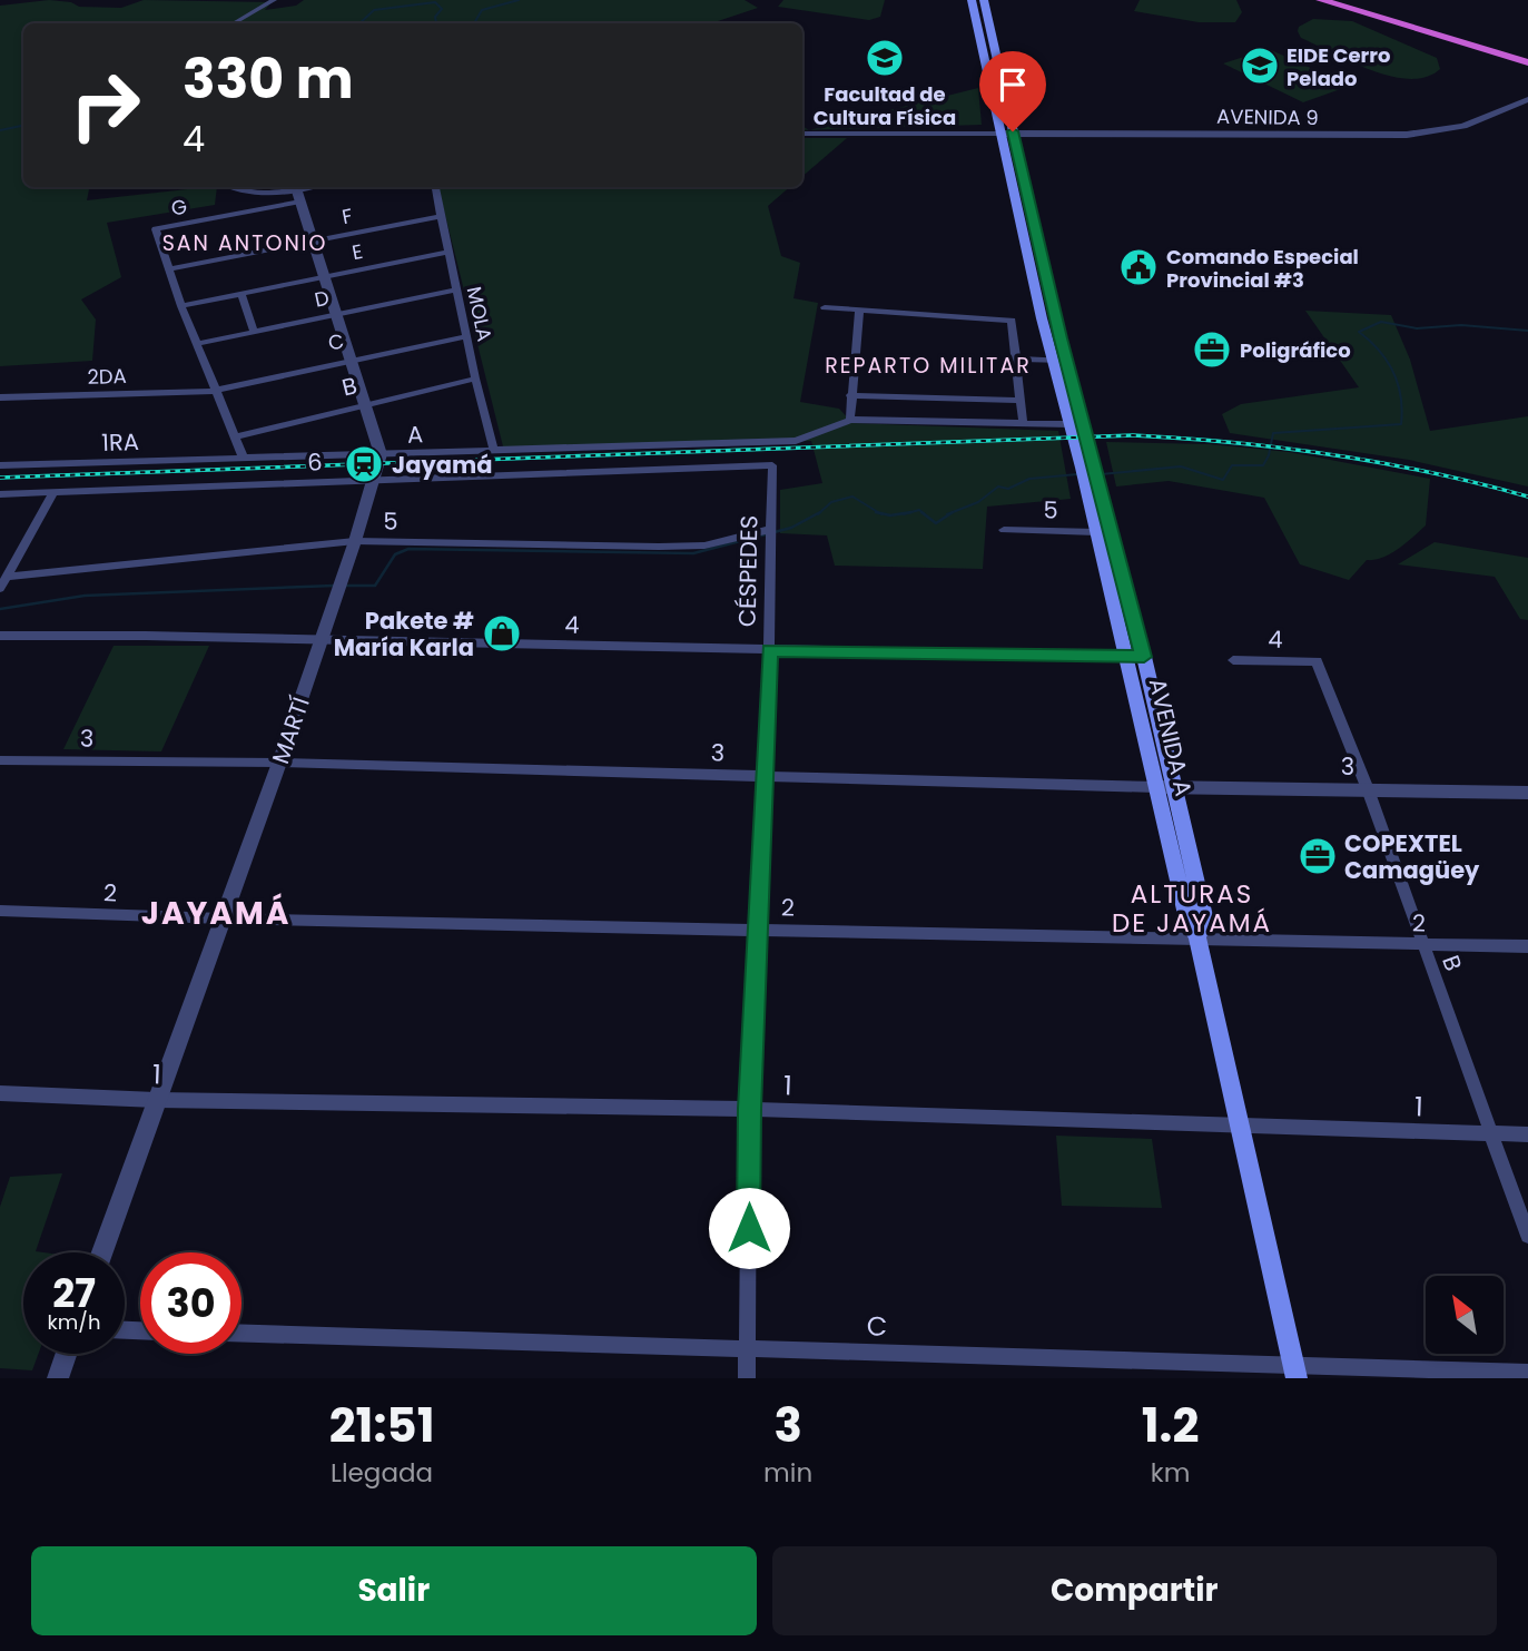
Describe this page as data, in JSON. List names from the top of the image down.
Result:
{
  "streets": {
    "main road": ["AVENIDA A"],
    "street": [
      "AVENIDA 9",
      "G",
      "F",
      "E",
      "D",
      "MOLA",
      "C",
      "2DA",
      "B",
      "A",
      "1RA",
      "6",
      "5",
      "CÉSPEDES",
      "4",
      "MARTÍ",
      "3",
      "2",
      "1"
    ]
  },
  "crossings": [
    ["AVENIDA 9", "AVENIDA A"],
    ["G", "F"],
    ["G", "MARTÍ"],
    ["F", "MOLA"],
    ["F", "MARTÍ"],
    ["E", "MOLA"],
    ["E", "MARTÍ"],
    ["D", "MOLA"],
    ["D", "MARTÍ"],
    ["MOLA", "C"],
    ["MOLA", "B"],
    ["MOLA", "A"],
    ["C", "2DA"],
    ["C", "CÉSPEDES"],
    ["C", "MARTÍ"],
    ["C", "AVENIDA A"],
    ["B", "4"],
    ["B", "MARTÍ"],
    ["B", "3"],
    ["B", "2"],
    ["B", "1"],
    ["A", "1RA"],
    ["A", "MARTÍ"],
    ["6", "CÉSPEDES"],
    ["6", "MARTÍ"],
    ["5", "CÉSPEDES"],
    ["5", "MARTÍ"],
    ["5", "AVENIDA A"],
    ["CÉSPEDES", "4"],
    ["CÉSPEDES", "3"],
    ["CÉSPEDES", "2"],
    ["CÉSPEDES", "1"],
    ["4", "MARTÍ"],
    ["4", "AVENIDA A"],
    ["MARTÍ", "3"],
    ["MARTÍ", "2"],
    ["MARTÍ", "1"],
    ["AVENIDA A", "3"],
    ["AVENIDA A", "2"],
    ["AVENIDA A", "1"]
  ],
  "districts": [
    "SAN ANTONIO",
    "REPARTO MILITAR",
    "ALTURAS DE JAYAMÁ",
    "JAYAMÁ"
  ],
  "places": {
    "school or university": ["Facultad de Cultura Física", "EIDE Cerro Pelado"],
    "public building": ["Comando Especial Provincial #3"],
    "office": ["Poligráfico", "COPEXTEL Camagüey"],
    "station": ["Jayamá"],
    "shop": ["Pakete # María Karla"]
  },
  "north": "top left",
  "page": {
    "turn": ["330 m", "4"],
    "speed": "27 km/h",
    "limit": "30",
    "eta": [
      "21:51",
      "Llegada",
      "3",
      "min",
      "1.2",
      "km"
    ],
    "buttons": ["Salir", "Compartir"]
  }
}
